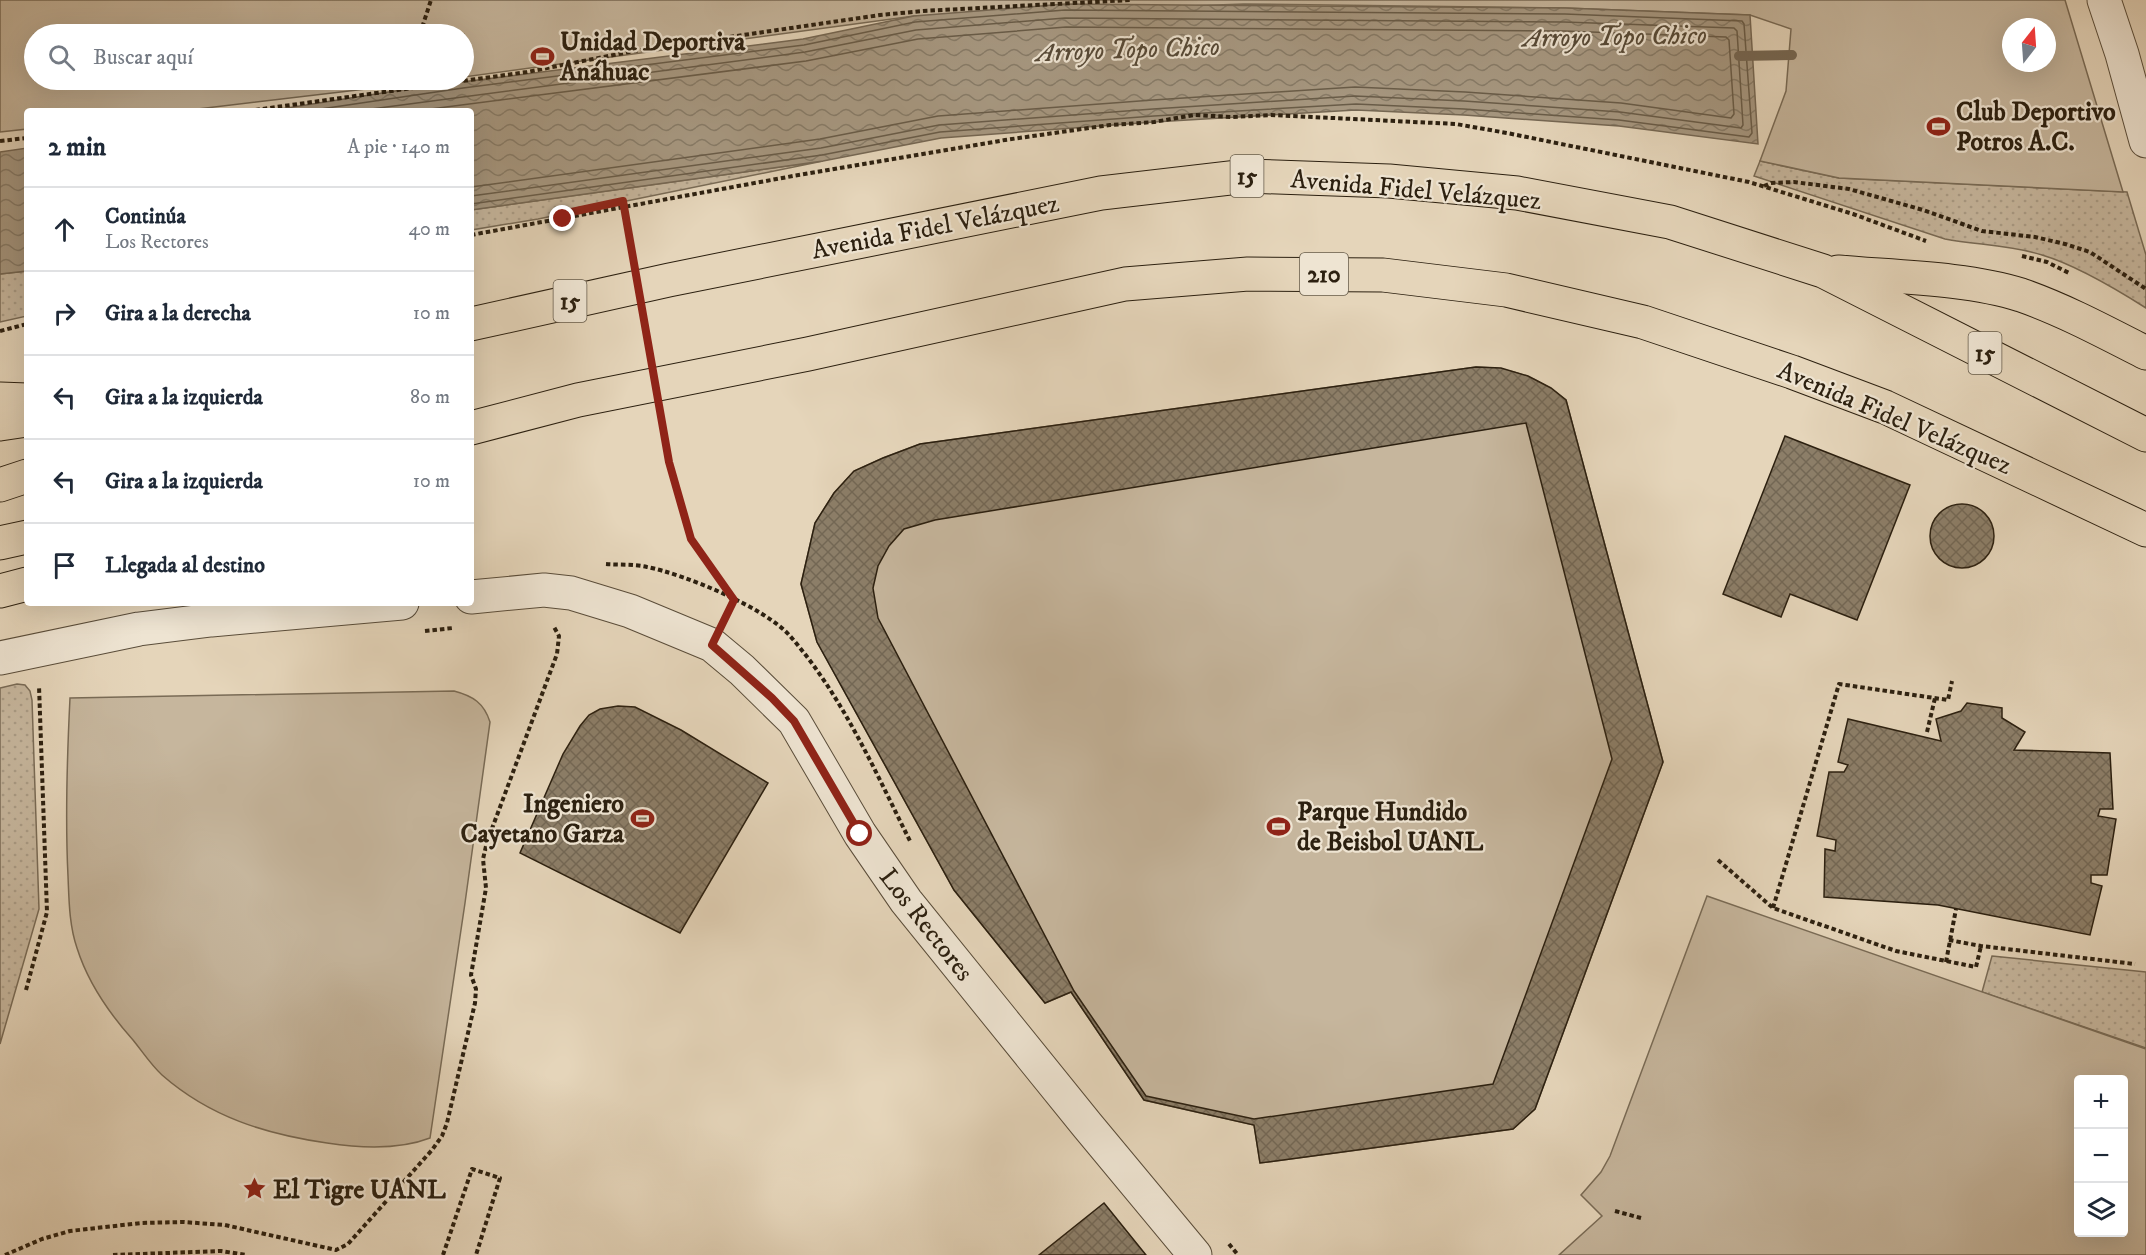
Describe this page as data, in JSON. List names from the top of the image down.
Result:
{
  "streets": {
    "highway": ["15", "Avenida Fidel Velázquez", "210"],
    "street": ["Los Rectores"]
  },
  "water": ["Arroyo Topo Chico"],
  "places": {
    "sports": [
      "Unidad Deportiva Anáhuac",
      "Club Deportivo Potros A.C.",
      "Ingeniero Cayetano Garza",
      "Parque Hundido de Beisbol UANL"
    ],
    "place": ["El Tigre UANL"]
  },
  "north": "top",
  "page": {
    "search": "Buscar aquí",
    "heading": ["2 min", "A pie · 140 m"],
    "list": [
      ["Continúa", "Los Rectores", "40 m"],
      ["Gira a la derecha", "10 m"],
      ["Gira a la izquierda", "80 m"],
      ["Gira a la izquierda", "10 m"],
      "Llegada al destino"
    ],
    "map_buttons": ["+", "−"]
  }
}
